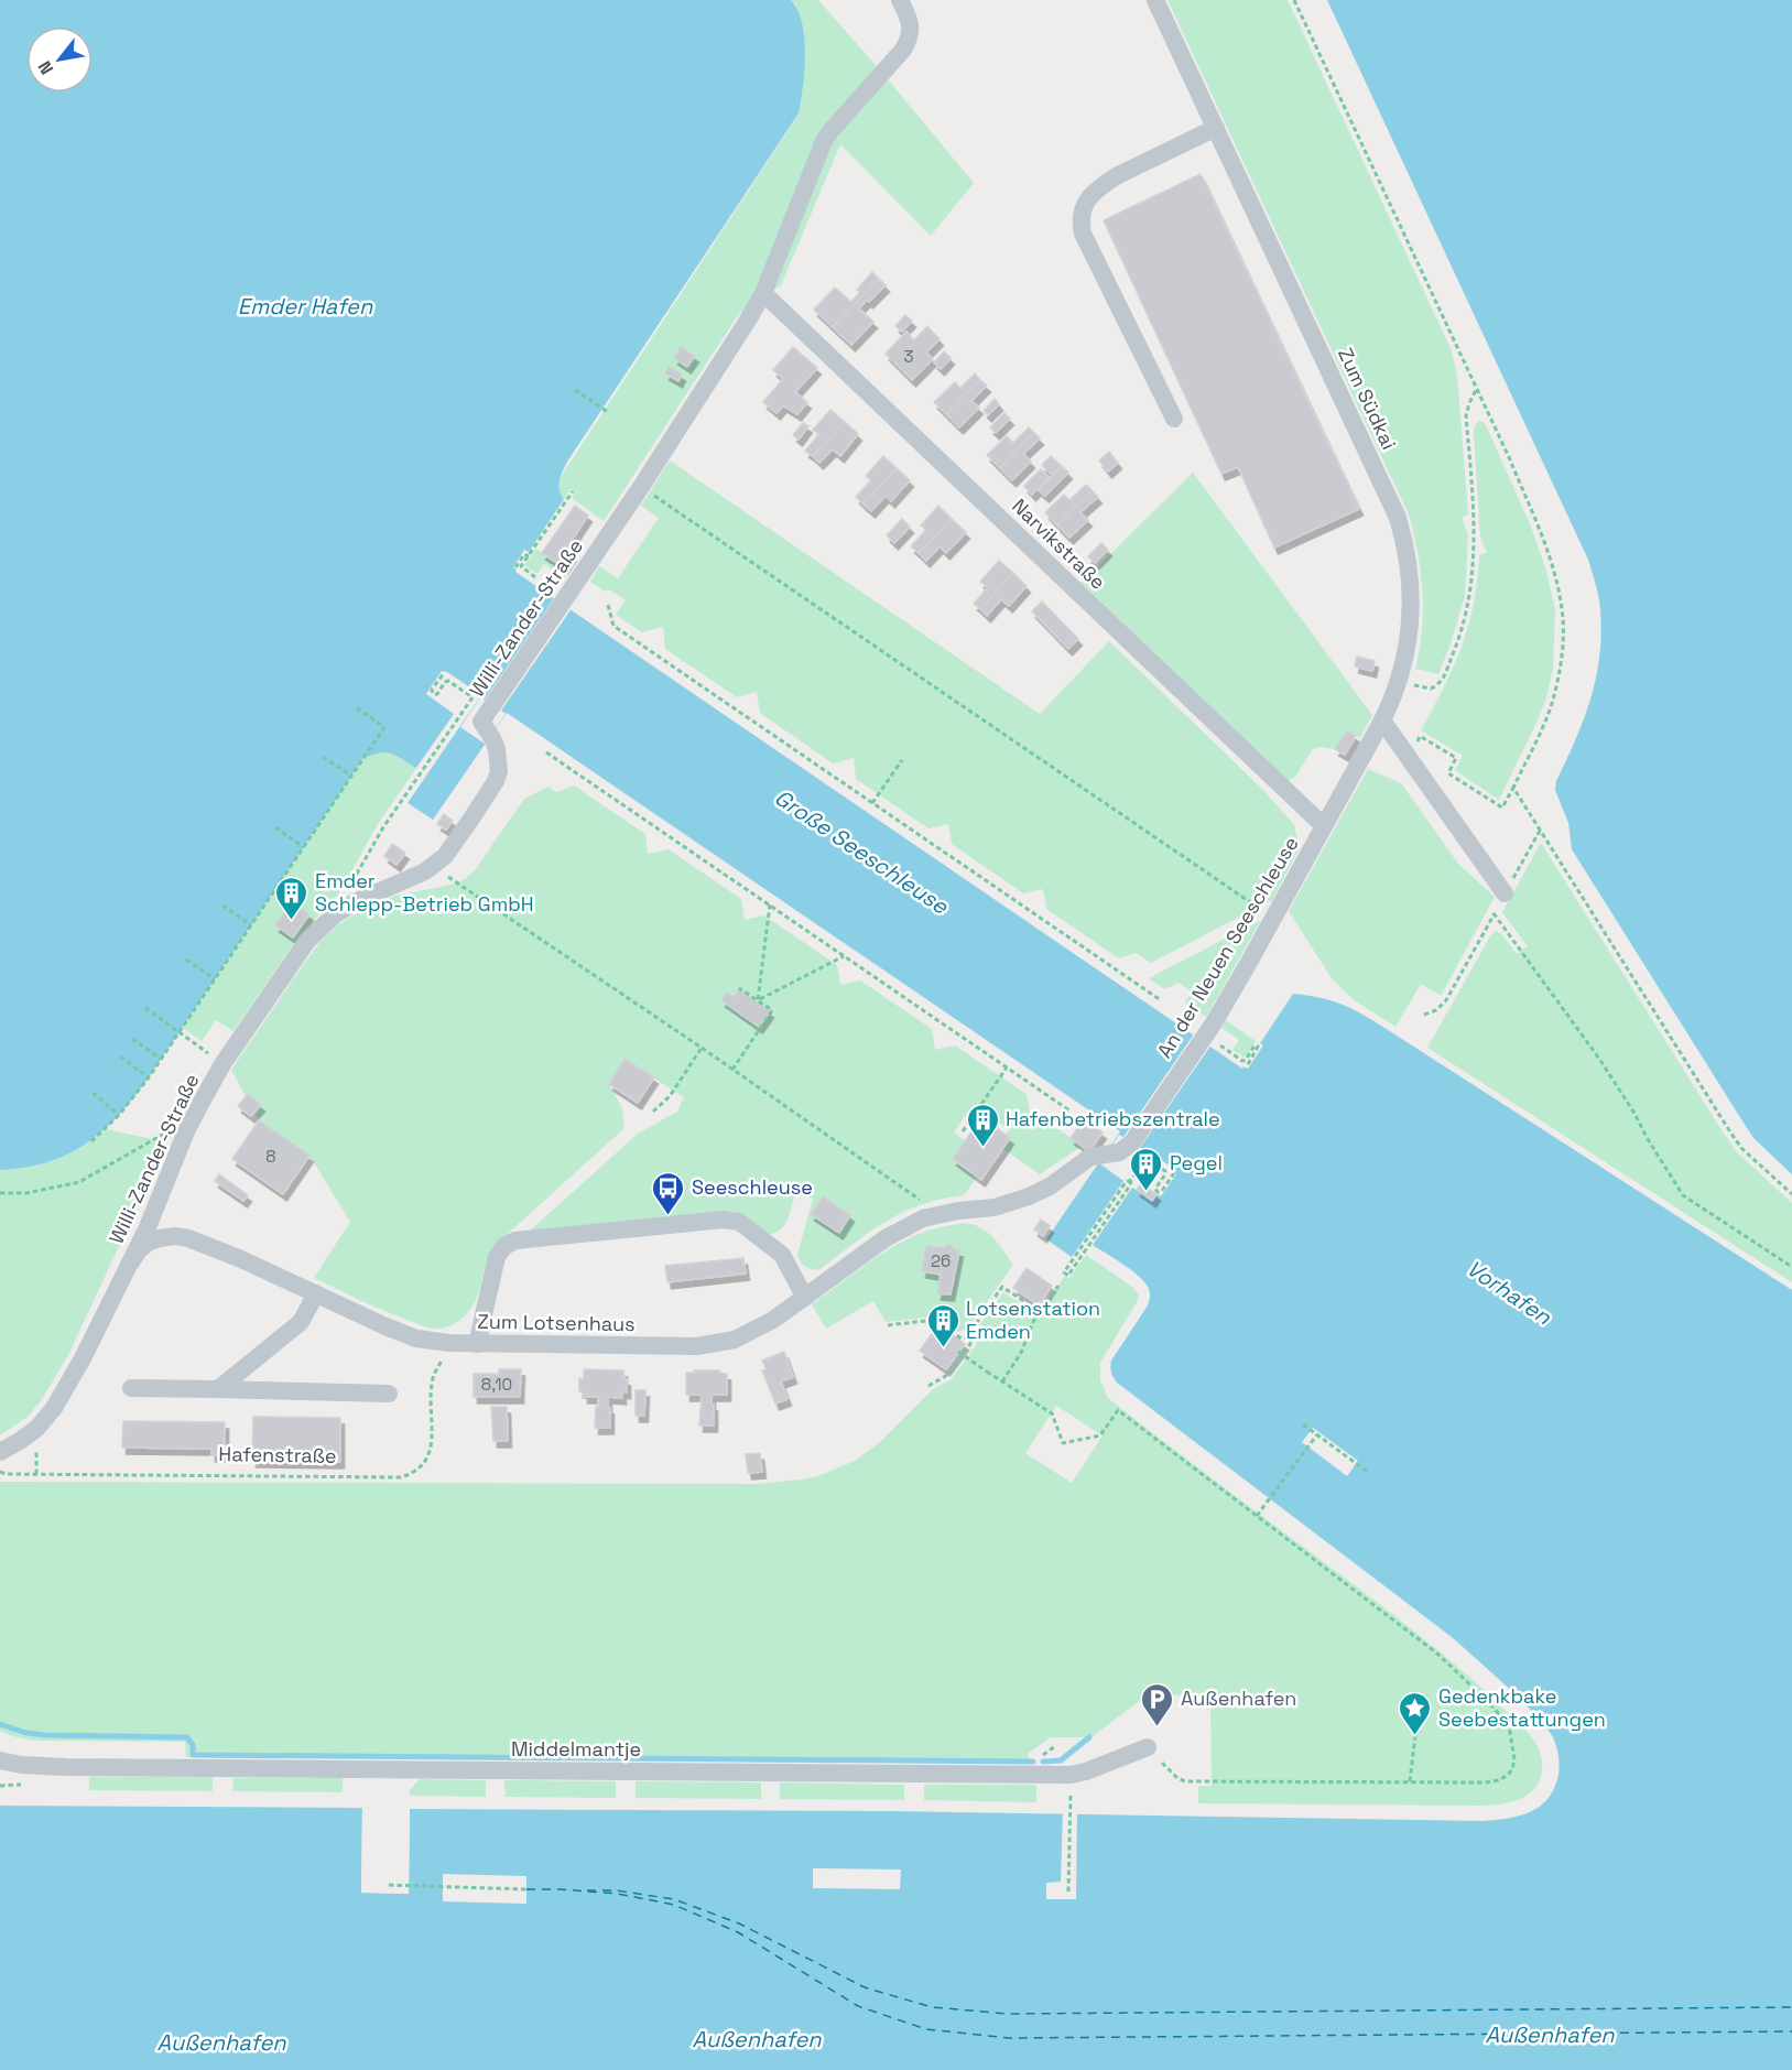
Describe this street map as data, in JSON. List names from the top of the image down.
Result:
{
  "streets": {
    "street": [
      "Zum Südkai",
      "Narvikstraße",
      "Willi-Zander-Straße",
      "An der Neuen Seeschleuse",
      "Zum Lotsenhaus",
      "Middelmantje"
    ],
    "path": ["Hafenstraße"]
  },
  "crossings": [
    ["Zum Südkai", "Narvikstraße"],
    ["Zum Südkai", "An der Neuen Seeschleuse"],
    ["Narvikstraße", "Willi-Zander-Straße"],
    ["Narvikstraße", "An der Neuen Seeschleuse"],
    ["Willi-Zander-Straße", "Zum Lotsenhaus"],
    ["An der Neuen Seeschleuse", "Zum Lotsenhaus"],
    ["Zum Lotsenhaus", "Hafenstraße"]
  ],
  "water": [
    "Emder Hafen",
    "Große Seeschleuse",
    "Vorhafen",
    "Außenhafen"
  ],
  "places": {
    "building": [
      "Emder Schlepp-Betrieb GmbH",
      "Hafenbetriebszentrale",
      "Pegel",
      "Lotsenstation Emden"
    ],
    "bus stop": ["Seeschleuse"],
    "parking": ["Außenhafen"],
    "place": ["Gedenkbake Seebestattungen"]
  },
  "house_numbers": [
    "3",
    "8",
    "26",
    "8,10"
  ],
  "north": "bottom left"
}
